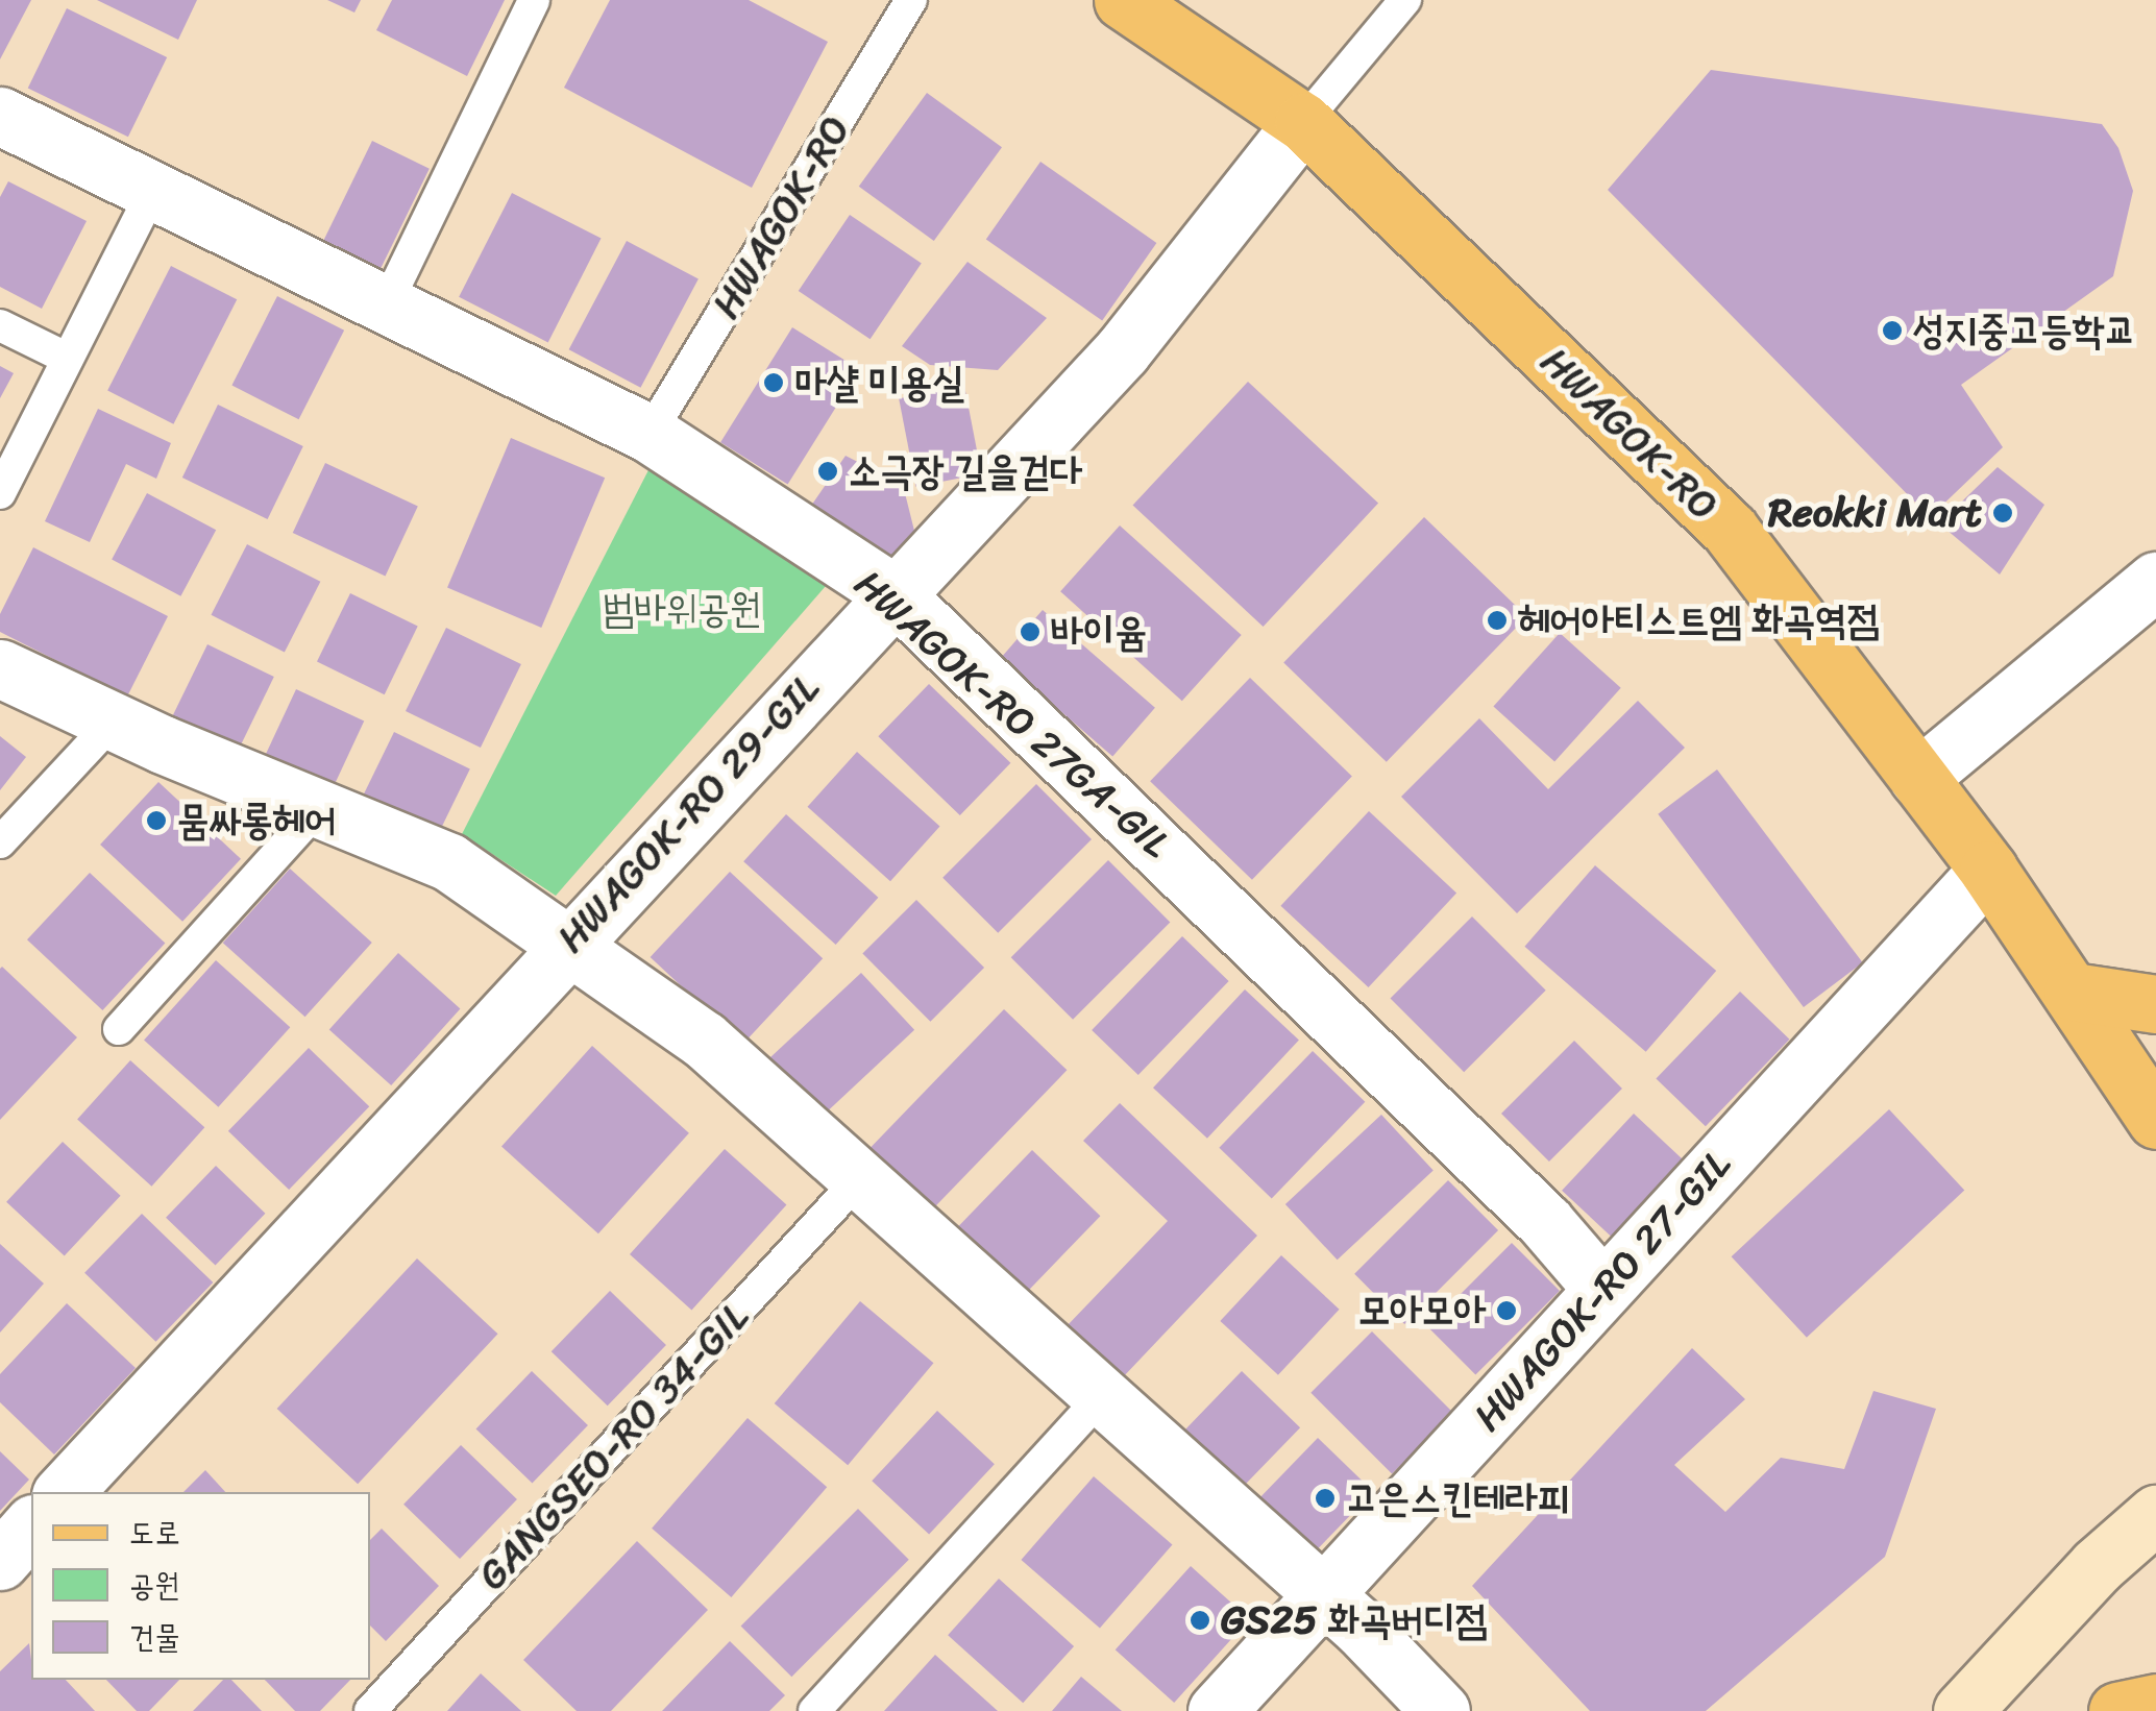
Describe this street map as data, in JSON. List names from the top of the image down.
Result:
{
  "streets": {
    "main road": ["HWAGOK-RO"],
    "street": ["HWAGOK-RO 27GA-GIL", "HWAGOK-RO 29-GIL", "HWAGOK-RO 27-GIL"],
    "lane": ["GANGSEO-RO 34-GIL"]
  },
  "crossings": [
    ["HWAGOK-RO", "HWAGOK-RO 27GA-GIL"],
    ["HWAGOK-RO", "HWAGOK-RO 29-GIL"],
    ["HWAGOK-RO", "HWAGOK-RO 27-GIL"],
    ["HWAGOK-RO 27GA-GIL", "HWAGOK-RO 29-GIL"],
    ["HWAGOK-RO 27GA-GIL", "HWAGOK-RO 27-GIL"]
  ],
  "parks": ["범바위공원"],
  "places": [
    "성지중고등학교",
    "마샬 미용실",
    "소극장 길을걷다",
    "Reokki Mart",
    "헤어아티스트엠 화곡역점",
    "바이윰",
    "뭄싸롱헤어",
    "모아모아",
    "고은스킨테라피",
    "GS25 화곡버디점"
  ],
  "legend": ["도로", "공원", "건물"]
}
